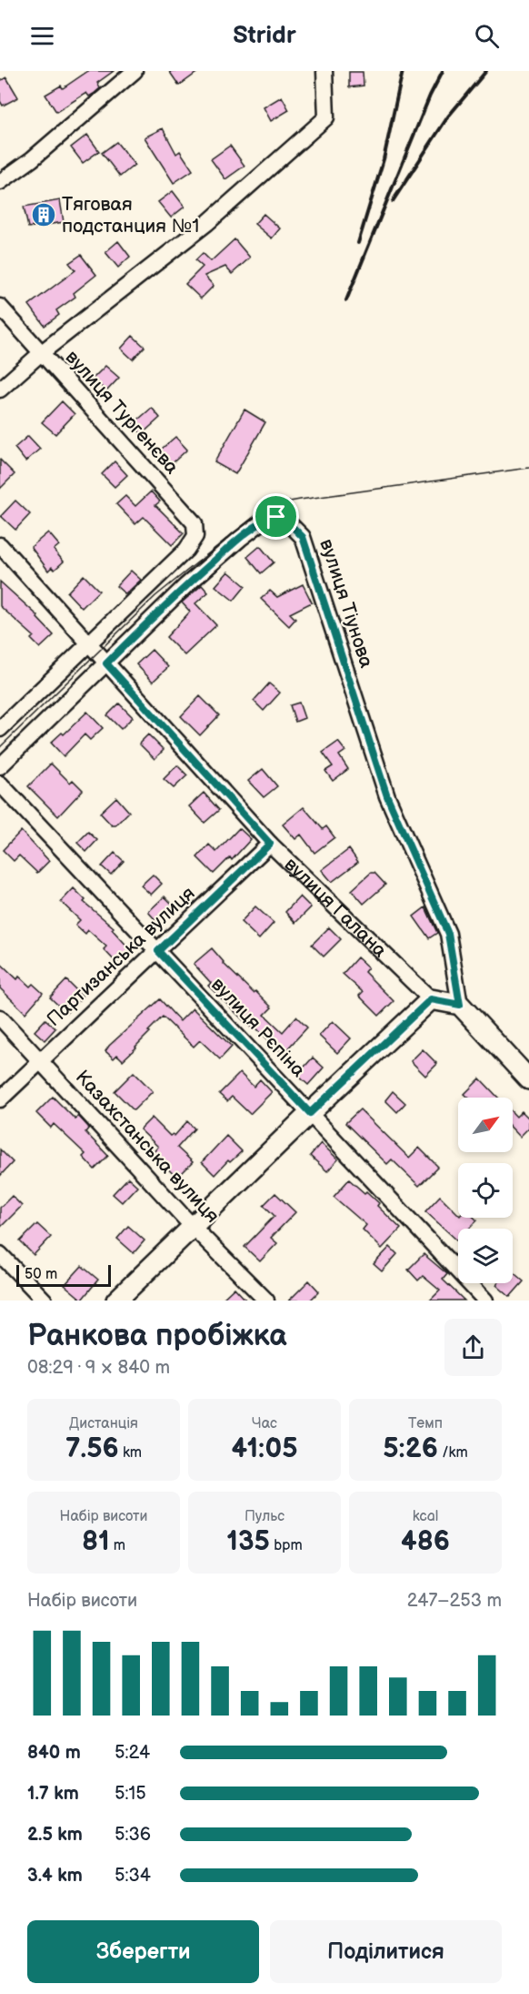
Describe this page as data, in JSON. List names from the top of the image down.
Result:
{
  "streets": {
    "street": [
      "вулиця Тургенєва",
      "вулиця Тіунова",
      "вулиця Галана",
      "Партизанська вулиця",
      "вулиця Рєпіна",
      "Казахстанська вулиця"
    ]
  },
  "crossings": [
    ["вулиця Тургенєва", "вулиця Галана"],
    ["вулиця Тіунова", "вулиця Галана"],
    ["вулиця Галана", "Партизанська вулиця"],
    ["Партизанська вулиця", "вулиця Рєпіна"],
    ["Партизанська вулиця", "Казахстанська вулиця"]
  ],
  "places": {
    "building": ["Тяговая подстанция №1"]
  },
  "scale_bar": "50 m",
  "north": "top right",
  "page": {
    "header": "Stridr",
    "scale": "50 m",
    "heading": ["Ранкова пробіжка", "08:29 · 9 × 840 m"],
    "stats": [
      ["Дистанція", "7.56 km"],
      ["Час", "41:05"],
      ["Темп", "5:26 /km"],
      ["Набір висоти", "81 m"],
      ["Пульс", "135 bpm"],
      ["kcal", "486"]
    ],
    "chart": ["Набір висоти", "247–253 m"],
    "list": [
      {
        "name": "840 m",
        "note": "5:24"
      },
      {
        "name": "1.7 km",
        "note": "5:15"
      },
      {
        "name": "2.5 km",
        "note": "5:36"
      },
      {
        "name": "3.4 km",
        "note": "5:34"
      }
    ],
    "buttons": ["Зберегти", "Поділитися"]
  }
}
